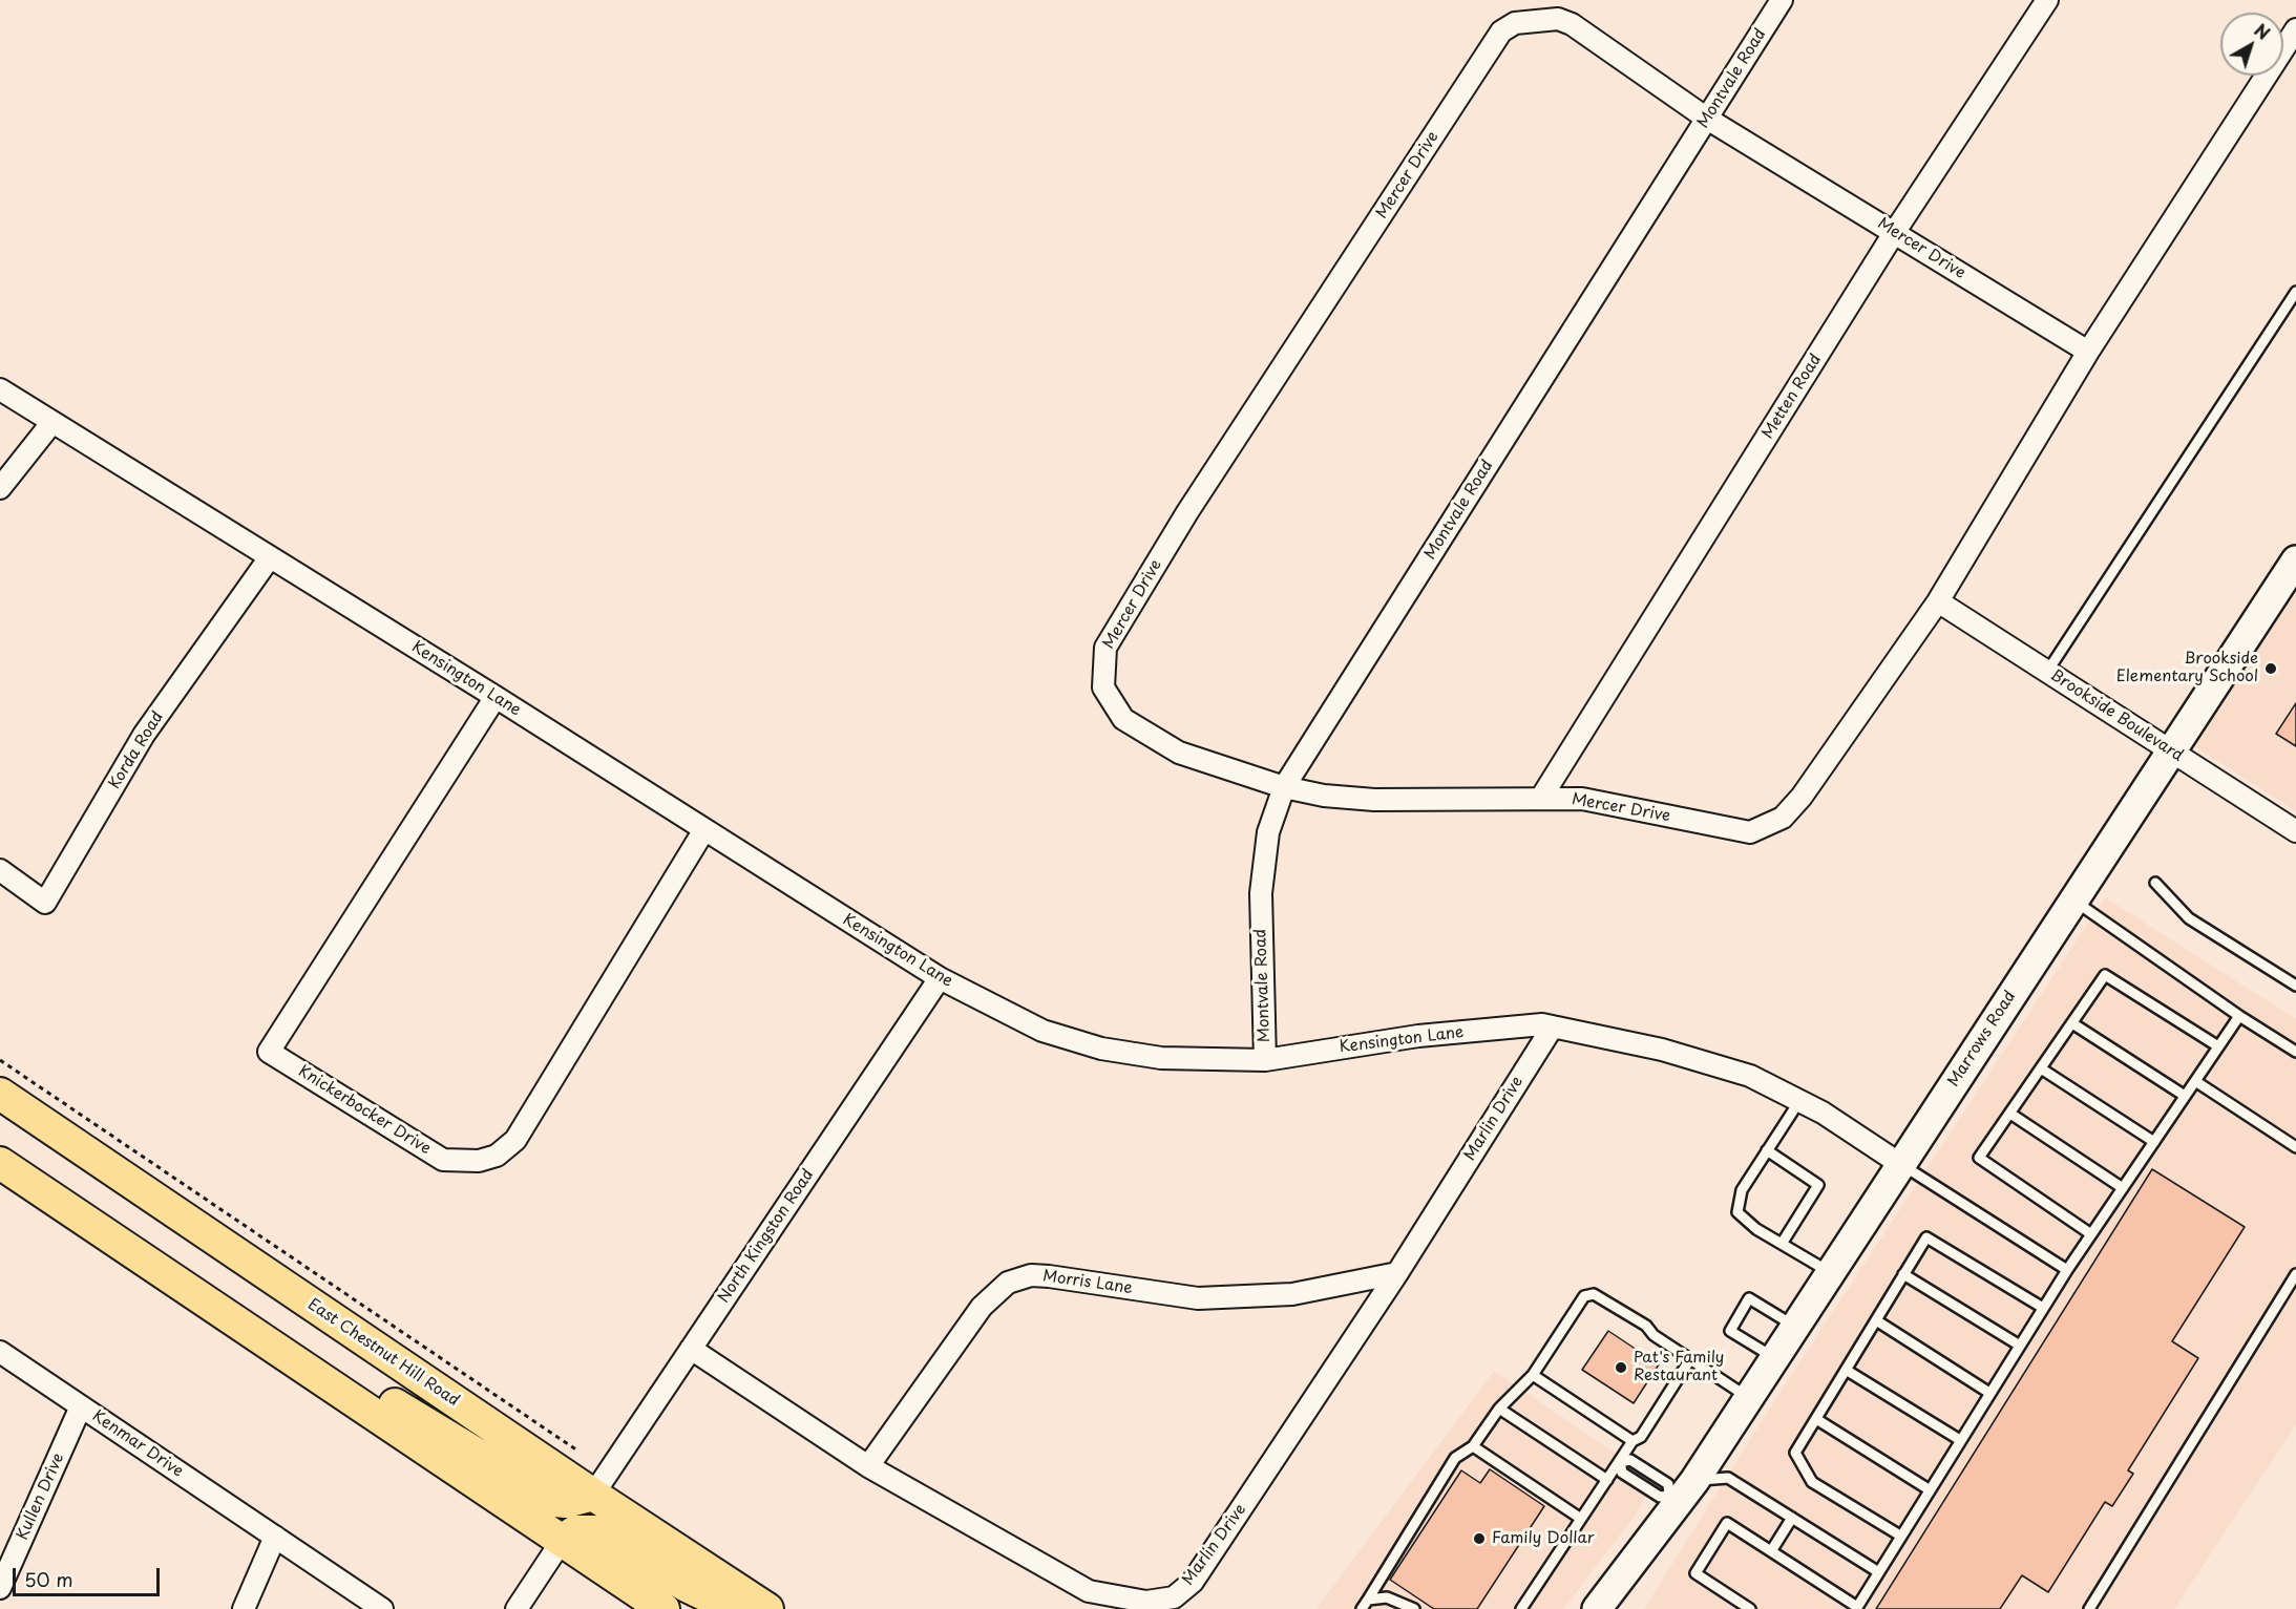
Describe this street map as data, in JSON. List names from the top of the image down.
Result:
{
  "streets": {
    "main road": ["East Chestnut Hill Road"],
    "street": [
      "Montvale Road",
      "Mercer Drive",
      "Metten Road",
      "Kensington Lane",
      "Brookside Boulevard",
      "Korda Road",
      "Marrows Road",
      "Knickerbocker Drive",
      "Marlin Drive",
      "North Kingston Road",
      "Morris Lane",
      "Kenmar Drive",
      "Kullen Drive"
    ]
  },
  "crossings": [
    ["Montvale Road", "Mercer Drive"],
    ["Montvale Road", "Kensington Lane"],
    ["Mercer Drive", "Metten Road"],
    ["Mercer Drive", "Brookside Boulevard"],
    ["Kensington Lane", "Korda Road"],
    ["Kensington Lane", "Marrows Road"],
    ["Kensington Lane", "Knickerbocker Drive"],
    ["Kensington Lane", "Marlin Drive"],
    ["Kensington Lane", "North Kingston Road"],
    ["Brookside Boulevard", "Marrows Road"],
    ["Marlin Drive", "North Kingston Road"],
    ["Marlin Drive", "Morris Lane"],
    ["North Kingston Road", "East Chestnut Hill Road"],
    ["Kenmar Drive", "Kullen Drive"]
  ],
  "places": ["Brookside Elementary School", "Pat's Family Restaurant", "Family Dollar"],
  "scale_bar": "50 m",
  "north": "top right"
}
